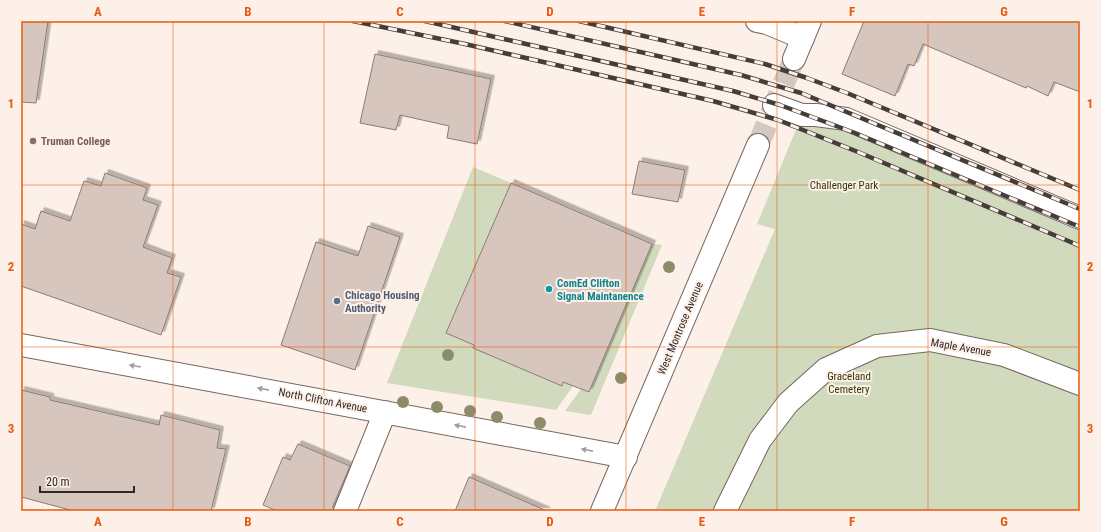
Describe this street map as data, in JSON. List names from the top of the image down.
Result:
{
  "streets": {
    "street": ["West Montrose Avenue", "Maple Avenue", "North Clifton Avenue"]
  },
  "crossings": [
    ["West Montrose Avenue", "North Clifton Avenue"]
  ],
  "one_way": ["North Clifton Avenue"],
  "parks": ["Challenger Park", "Graceland Cemetery"],
  "places": ["Truman College", "ComEd Clifton Signal Maintanence", "Chicago Housing Authority"],
  "scale_bar": "20 m",
  "grid": {
    "columns": [
      "A",
      "B",
      "C",
      "D",
      "E",
      "F",
      "G"
    ],
    "rows": ["1", "2", "3"]
  }
}
